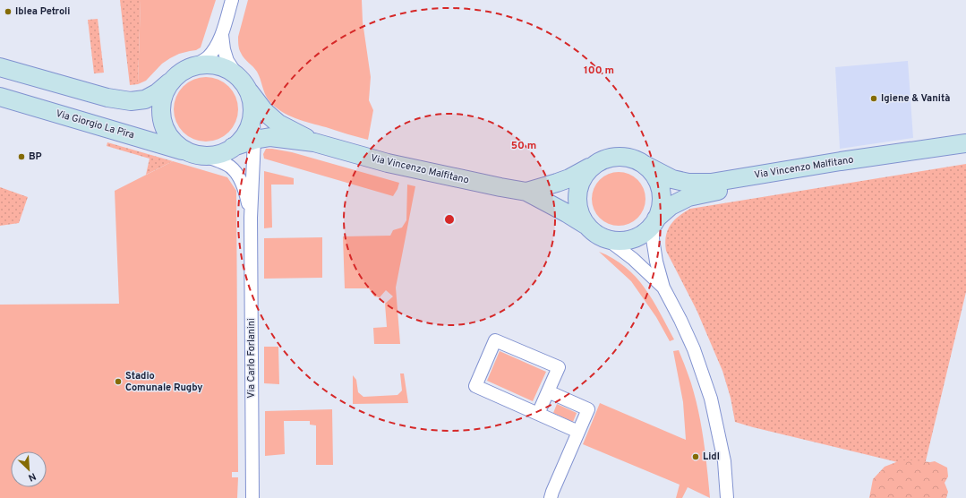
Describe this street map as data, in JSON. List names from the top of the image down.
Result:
{
  "streets": {
    "main road": ["Via Giorgio La Pira", "Via Vincenzo Malfitano"],
    "street": ["Via Carlo Forlanini"]
  },
  "places": [
    "Iblea Petroli",
    "Igiene & Vanità",
    "BP",
    "Stadio Comunale Rugby",
    "Lidl"
  ],
  "north": "bottom right",
  "rings": ["100 m", "50 m"]
}
